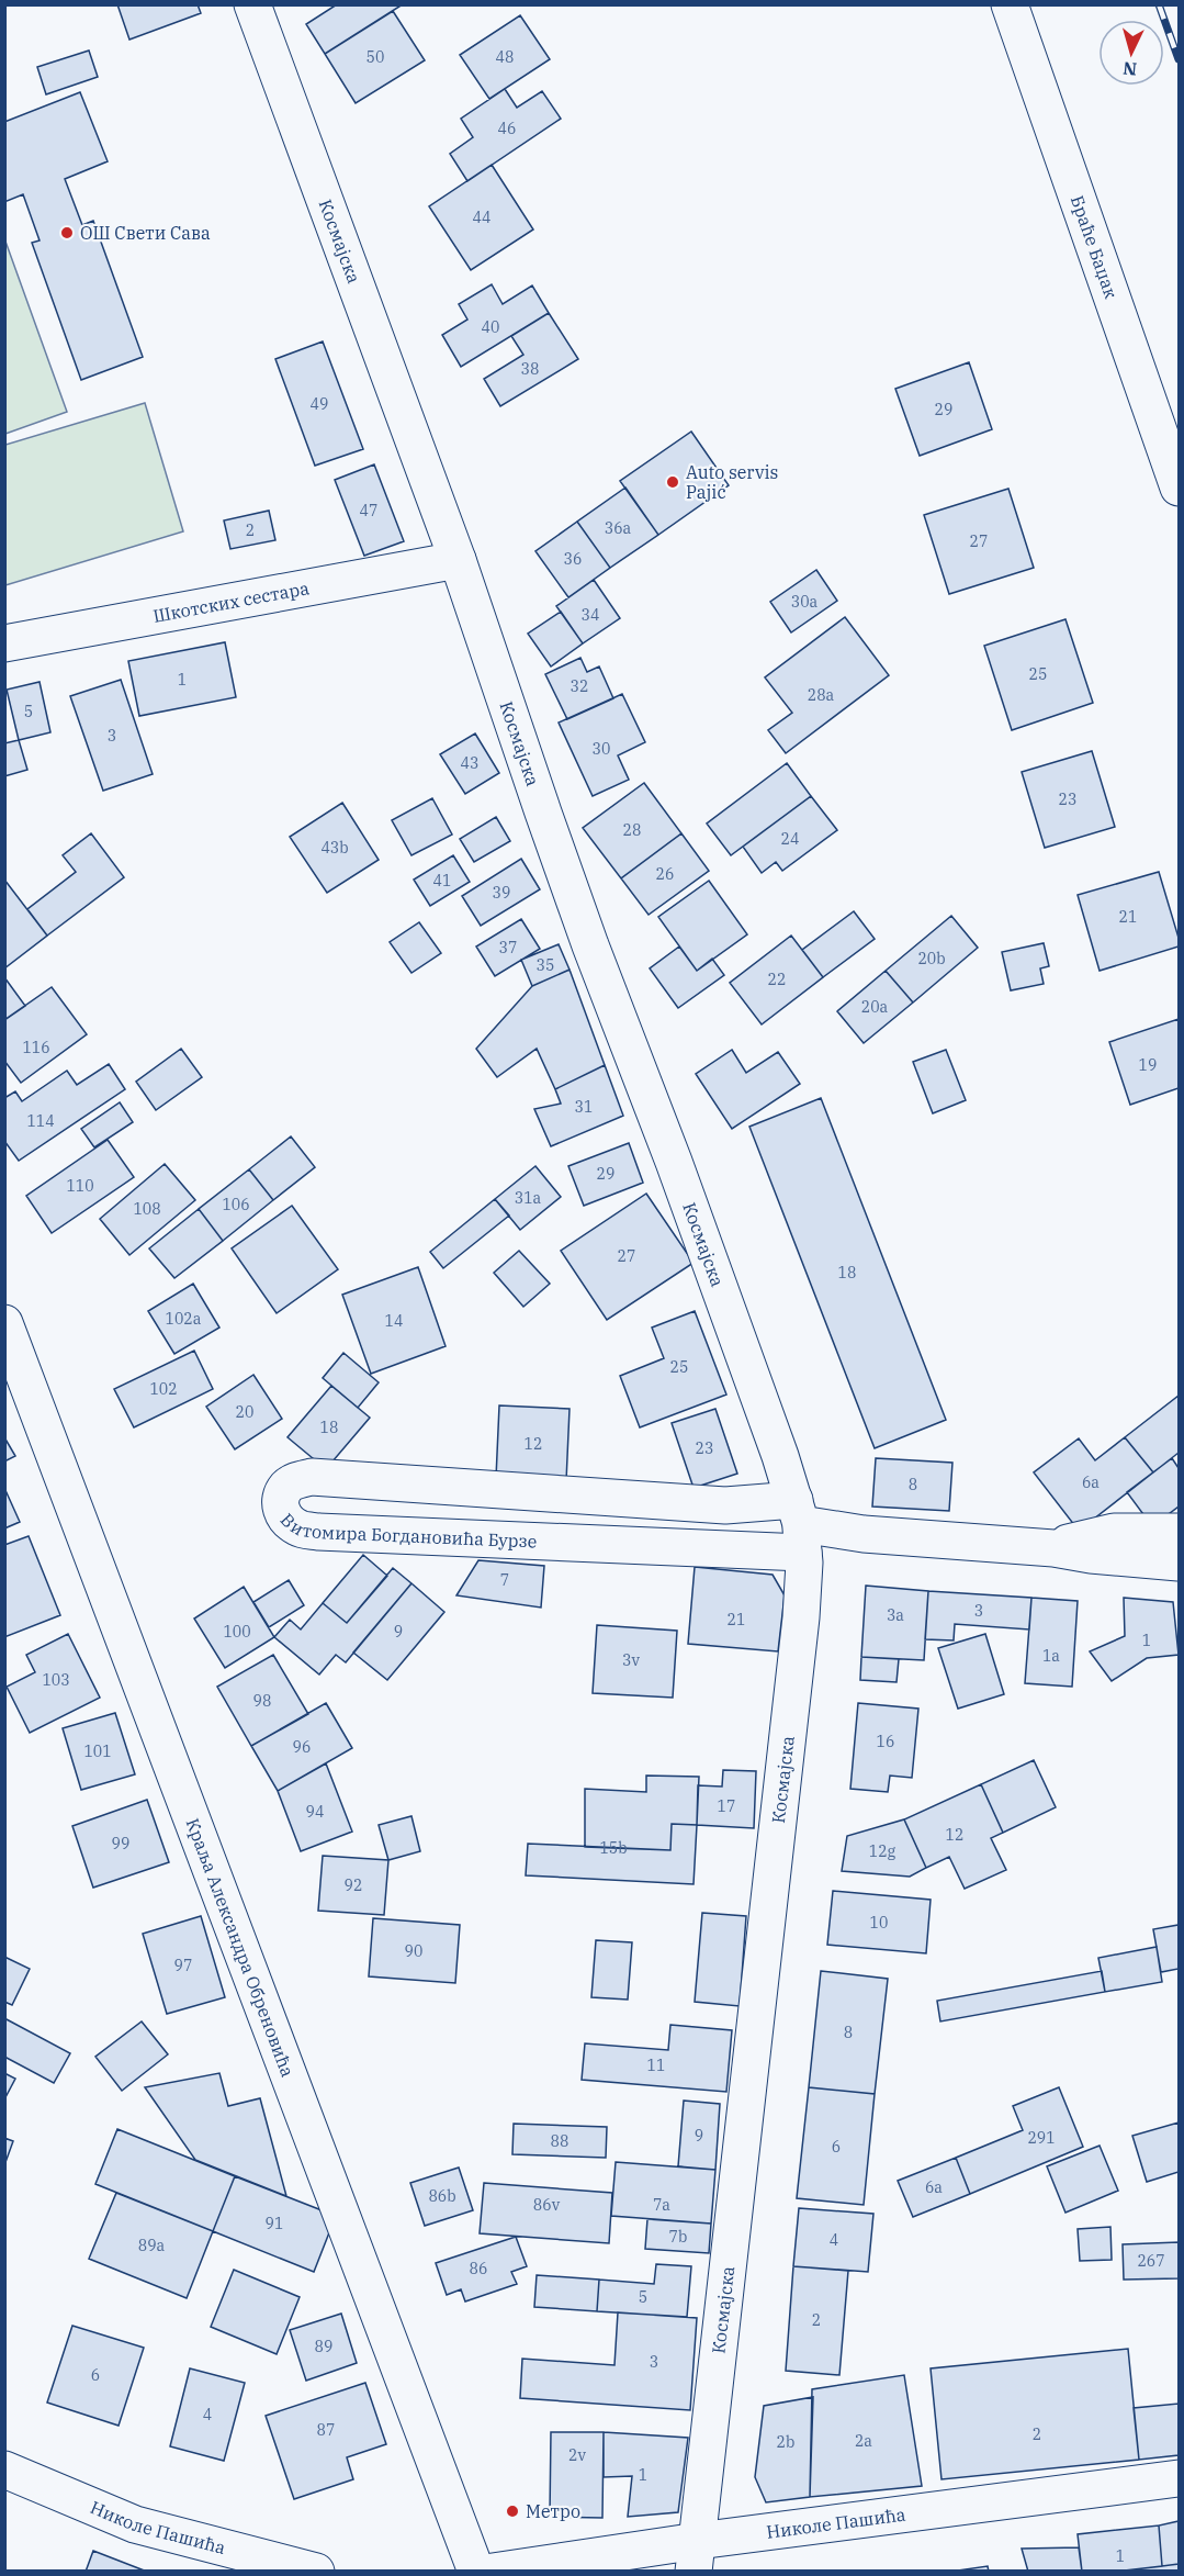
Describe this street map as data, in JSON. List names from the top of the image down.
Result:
{
  "streets": {
    "street": [
      "Космајска",
      "Браће Баџак",
      "Шкотских сестара",
      "Витомира Богдановића Бурзе",
      "Краља Александра Обреновића",
      "Николе Пашића"
    ]
  },
  "crossings": [
    ["Космајска", "Шкотских сестара"],
    ["Космајска", "Витомира Богдановића Бурзе"],
    ["Космајска", "Николе Пашића"]
  ],
  "places": ["ОШ Свети Сава", "Auto servis Pajić", "Метро"],
  "house_numbers": [
    "50",
    "48",
    "46",
    "44",
    "40",
    "38",
    "49",
    "29",
    "47",
    "36a",
    "2",
    "27",
    "36",
    "30a",
    "34",
    "25",
    "1",
    "32",
    "28a",
    "5",
    "3",
    "30",
    "43",
    "23",
    "28",
    "24",
    "43b",
    "26",
    "41",
    "39",
    "21",
    "37",
    "20b",
    "35",
    "22",
    "20a",
    "116",
    "19",
    "31",
    "114",
    "29",
    "110",
    "31a",
    "106",
    "108",
    "27",
    "18",
    "102a",
    "14",
    "25",
    "102",
    "20",
    "18",
    "12",
    "23",
    "6a",
    "8",
    "7",
    "3",
    "3a",
    "21",
    "100",
    "9",
    "1",
    "1a",
    "3v",
    "103",
    "98",
    "16",
    "96",
    "101",
    "17",
    "94",
    "12",
    "99",
    "15b",
    "12g",
    "92",
    "10",
    "90",
    "97",
    "8",
    "11",
    "9",
    "291",
    "88",
    "6",
    "6a",
    "86b",
    "86v",
    "7a",
    "91",
    "7b",
    "4",
    "89a",
    "267",
    "86",
    "5",
    "2",
    "89",
    "3",
    "6",
    "4",
    "87",
    "2",
    "2a",
    "2b",
    "2v",
    "1",
    "1"
  ],
  "north": "bottom"
}
